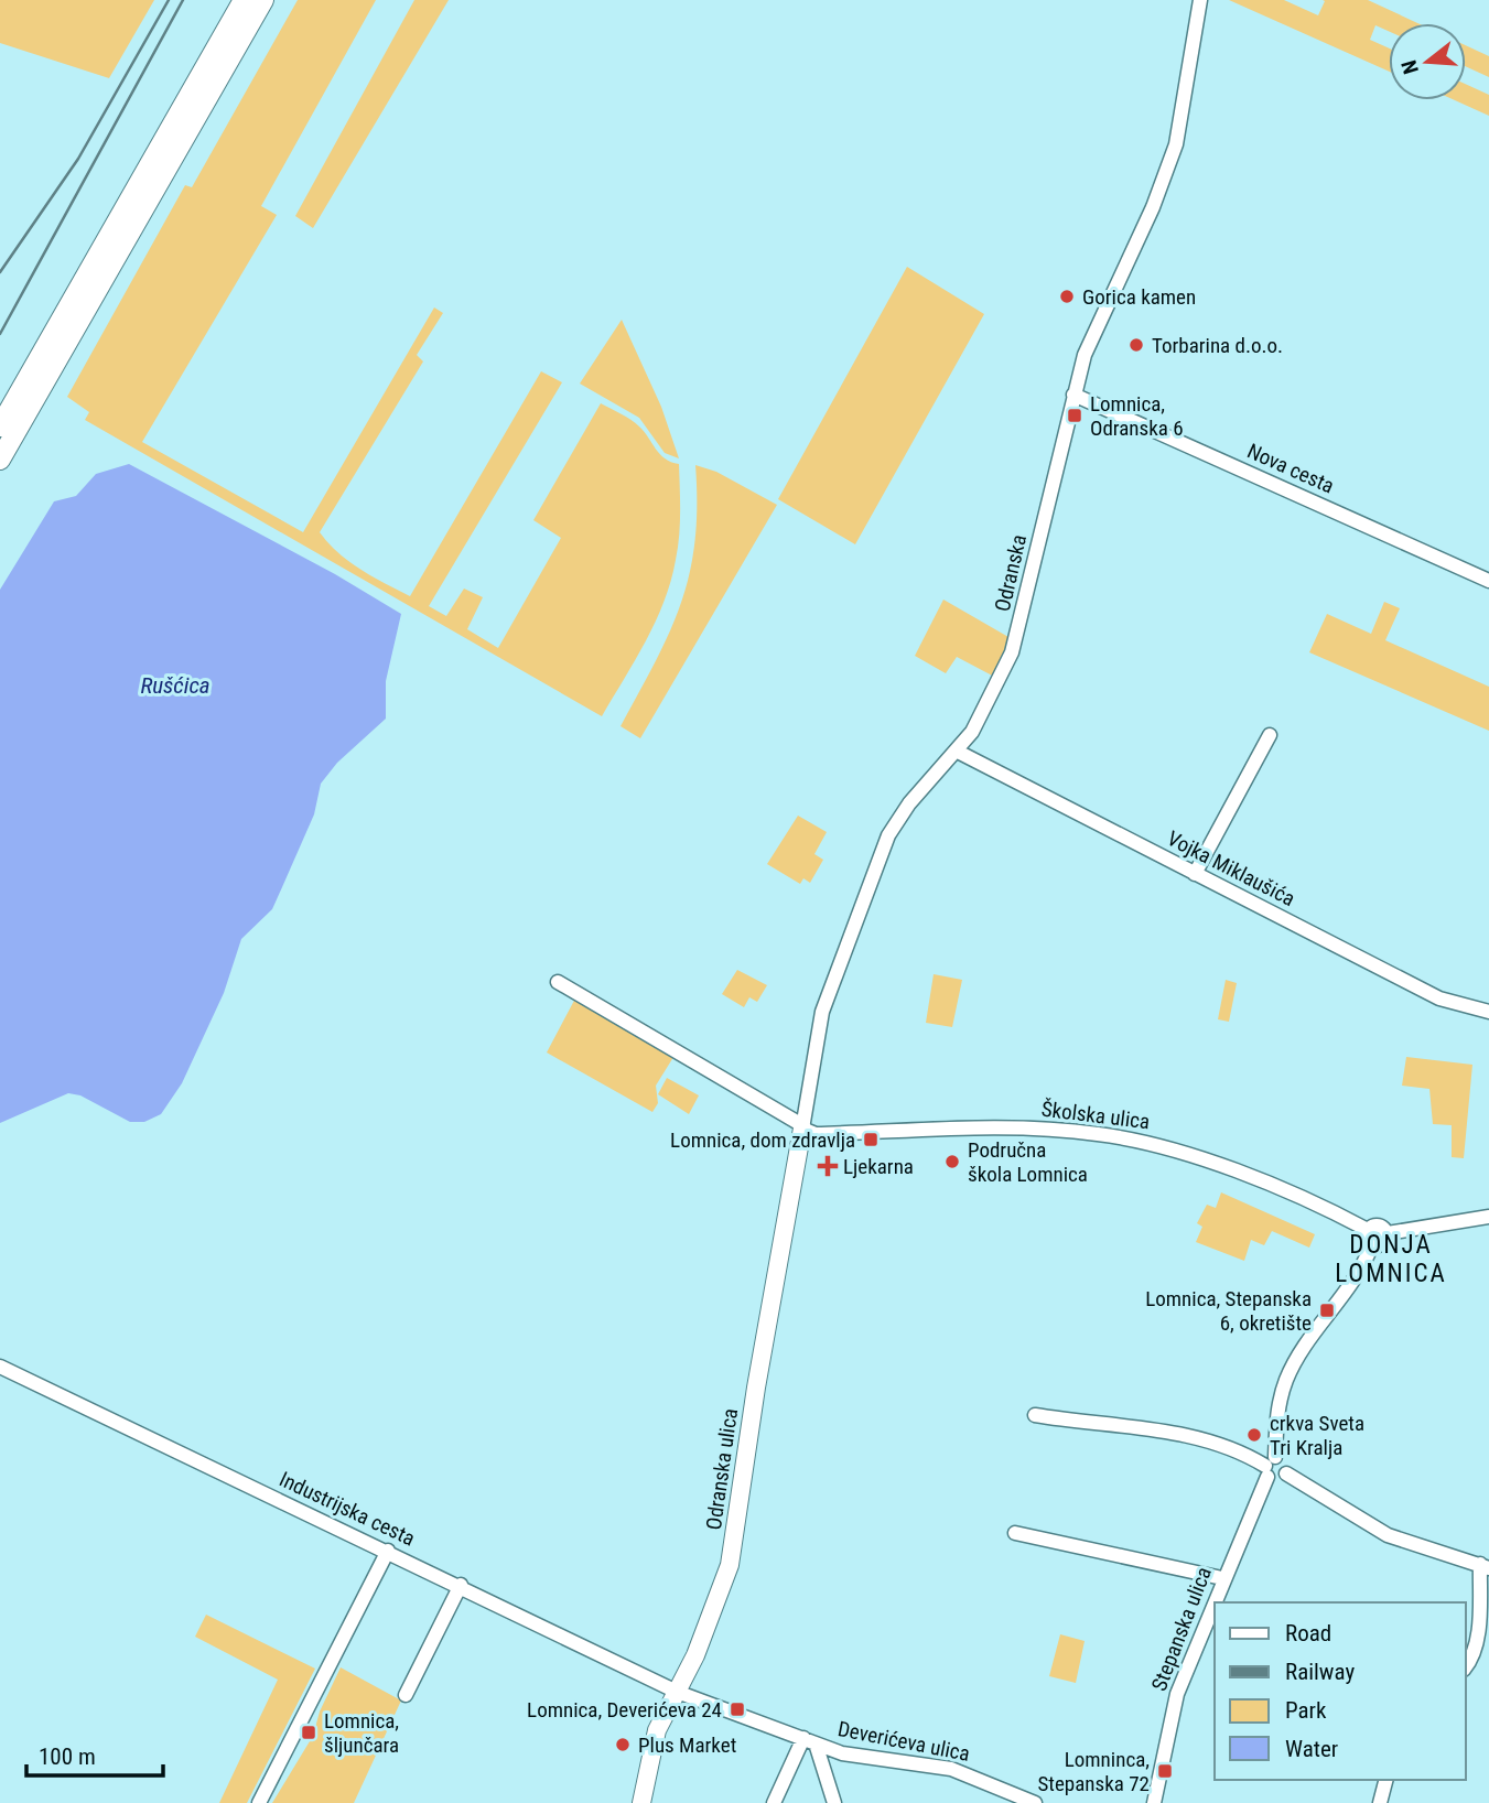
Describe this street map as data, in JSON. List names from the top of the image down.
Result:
{
  "streets": {
    "main road": ["Odranska ulica"],
    "street": [
      "Nova cesta",
      "Odranska",
      "Vojka Miklaušića",
      "Školska ulica",
      "Industrijska cesta",
      "Stepanska ulica",
      "Deverićeva ulica"
    ]
  },
  "crossings": [
    ["Nova cesta", "Odranska"],
    ["Odranska", "Vojka Miklaušića"],
    ["Odranska", "Školska ulica"],
    ["Odranska", "Odranska ulica"],
    ["Školska ulica", "Odranska ulica"],
    ["Odranska ulica", "Industrijska cesta"],
    ["Odranska ulica", "Deverićeva ulica"],
    ["Industrijska cesta", "Deverićeva ulica"]
  ],
  "districts": ["DONJA LOMNICA"],
  "water": ["Rušćica"],
  "places": {
    "other": [
      "Gorica kamen",
      "Torbarina d.o.o.",
      "Područna škola Lomnica",
      "crkva Sveta Tri Kralja",
      "Plus Market"
    ],
    "transit": [
      "Lomnica, Odranska 6",
      "Lomnica, dom zdravlja",
      "Lomnica, Stepanska 6, okretište",
      "Lomnica, Deverićeva 24",
      "Lomnica, šljunčara",
      "Lomninca, Stepanska 72"
    ],
    "health": ["Ljekarna"]
  },
  "legend": [
    "Road",
    "Railway",
    "Park",
    "Water"
  ],
  "scale_bar": "100 m",
  "north": "left"
}
